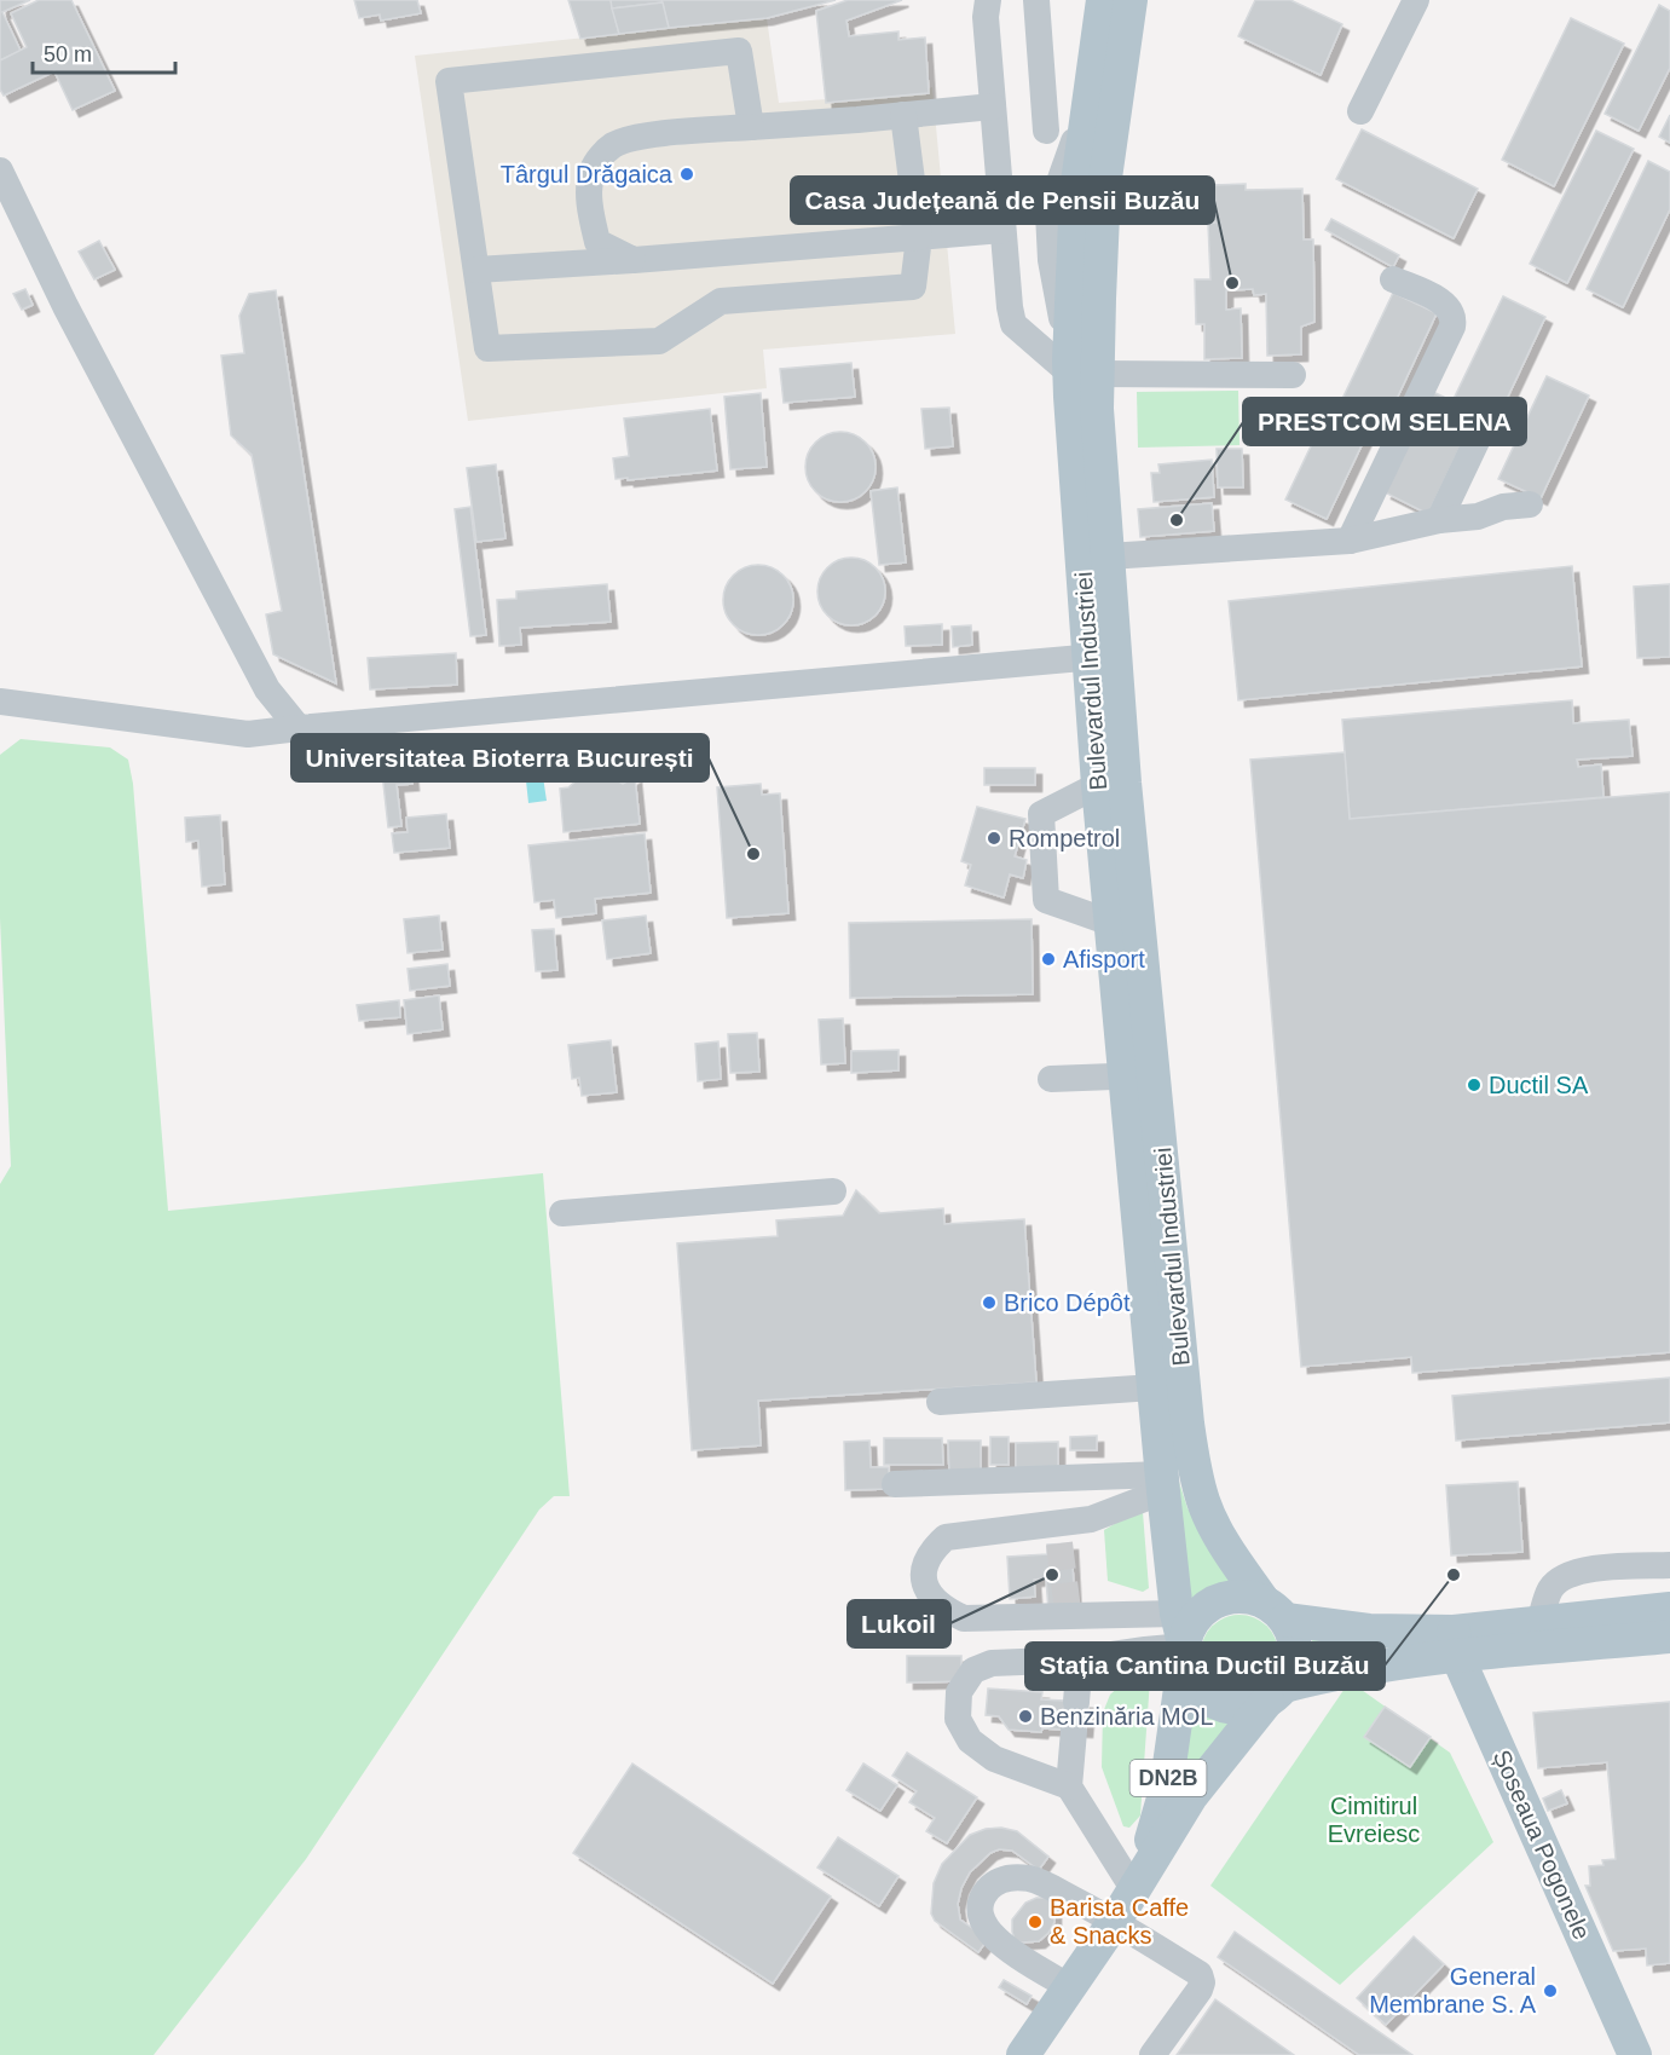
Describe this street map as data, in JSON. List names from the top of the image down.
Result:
{
  "streets": {
    "main road": ["Bulevardul Industriei", "DN2B", "Șoseaua Pogonele"]
  },
  "crossings": [
    ["DN2B", "Șoseaua Pogonele"]
  ],
  "parks": ["Cimitirul Evreiesc"],
  "places": [
    "Târgul Drăgaica",
    "Casa Județeană de Pensii Buzău",
    "PRESTCOM SELENA",
    "Rompetrol",
    "Universitatea Bioterra București",
    "Afisport",
    "Ductil SA",
    "Brico Dépôt",
    "Lukoil",
    "Stația Cantina Ductil Buzău",
    "Benzinăria MOL",
    "Barista Caffe & Snacks",
    "General Membrane S. A"
  ],
  "scale_bar": "50 m"
}
